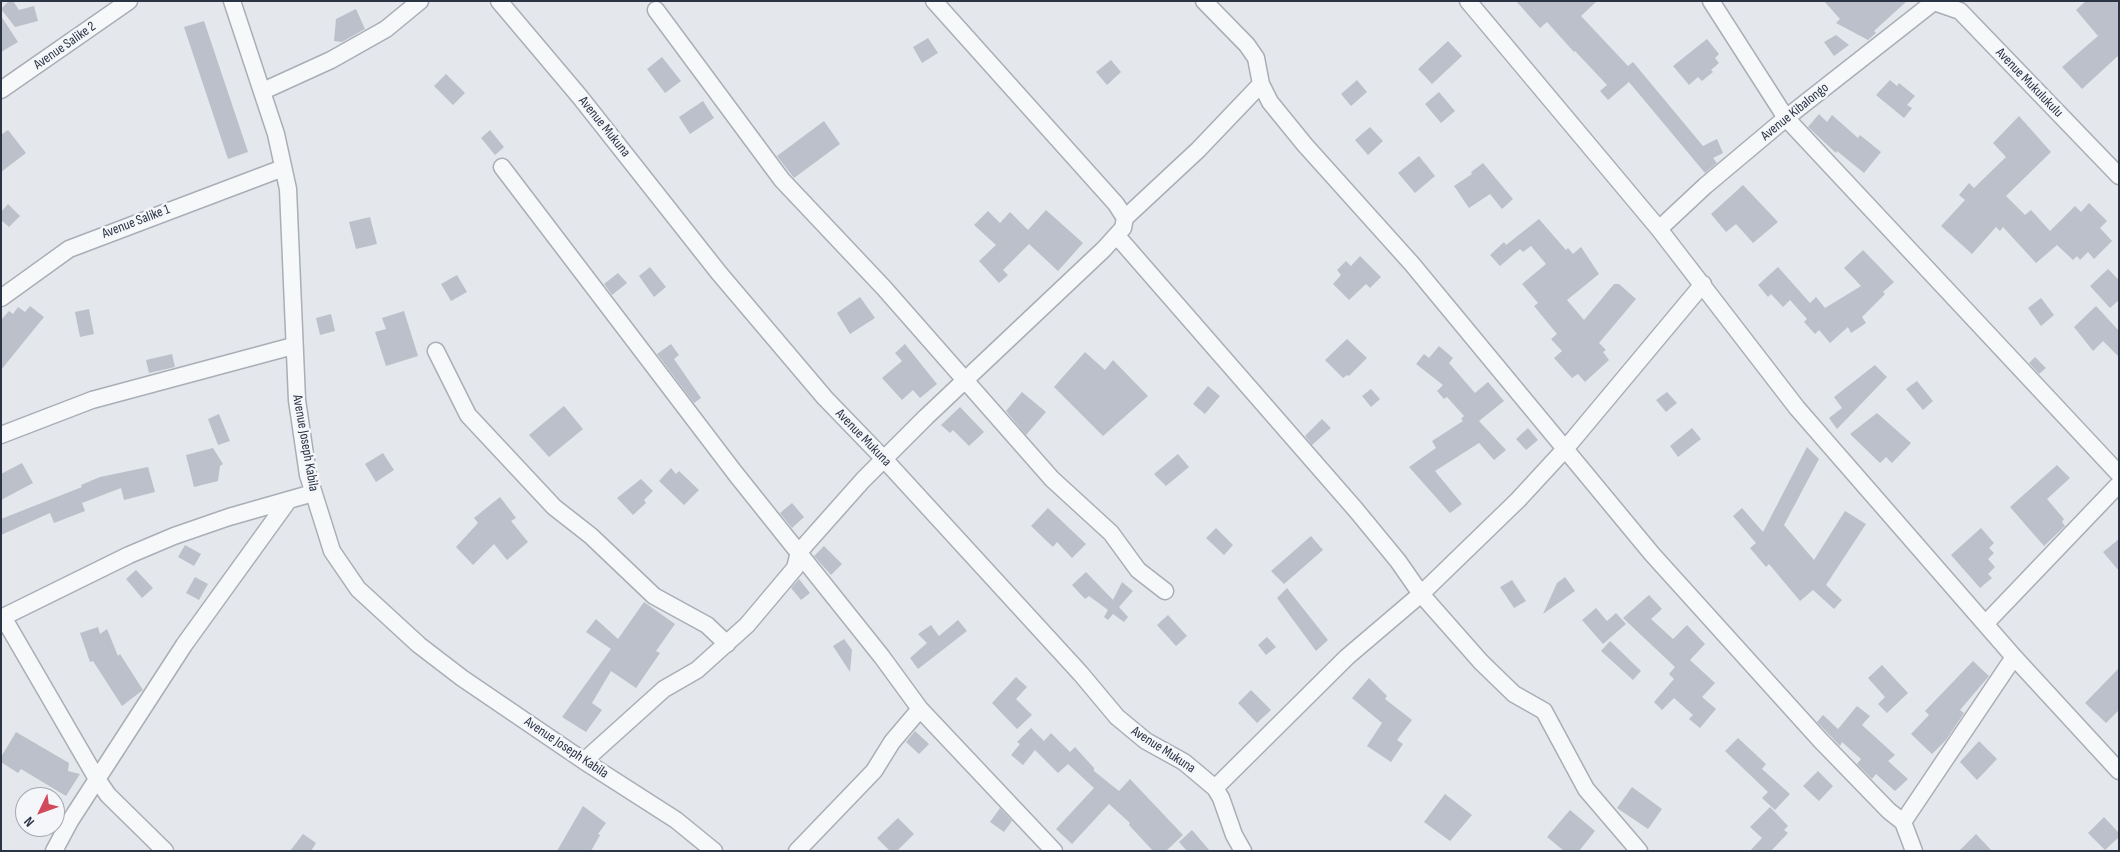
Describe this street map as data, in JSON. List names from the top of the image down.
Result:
{
  "streets": {
    "street": [
      "Avenue Salike 2",
      "Avenue Mukulukulu",
      "Avenue Kibalongo",
      "Avenue Mukuna",
      "Avenue Salike 1",
      "Avenue Joseph Kabila"
    ]
  },
  "crossings": [
    ["Avenue Mukulukulu", "Avenue Kibalongo"],
    ["Avenue Salike 1", "Avenue Joseph Kabila"]
  ],
  "north": "bottom left"
}
